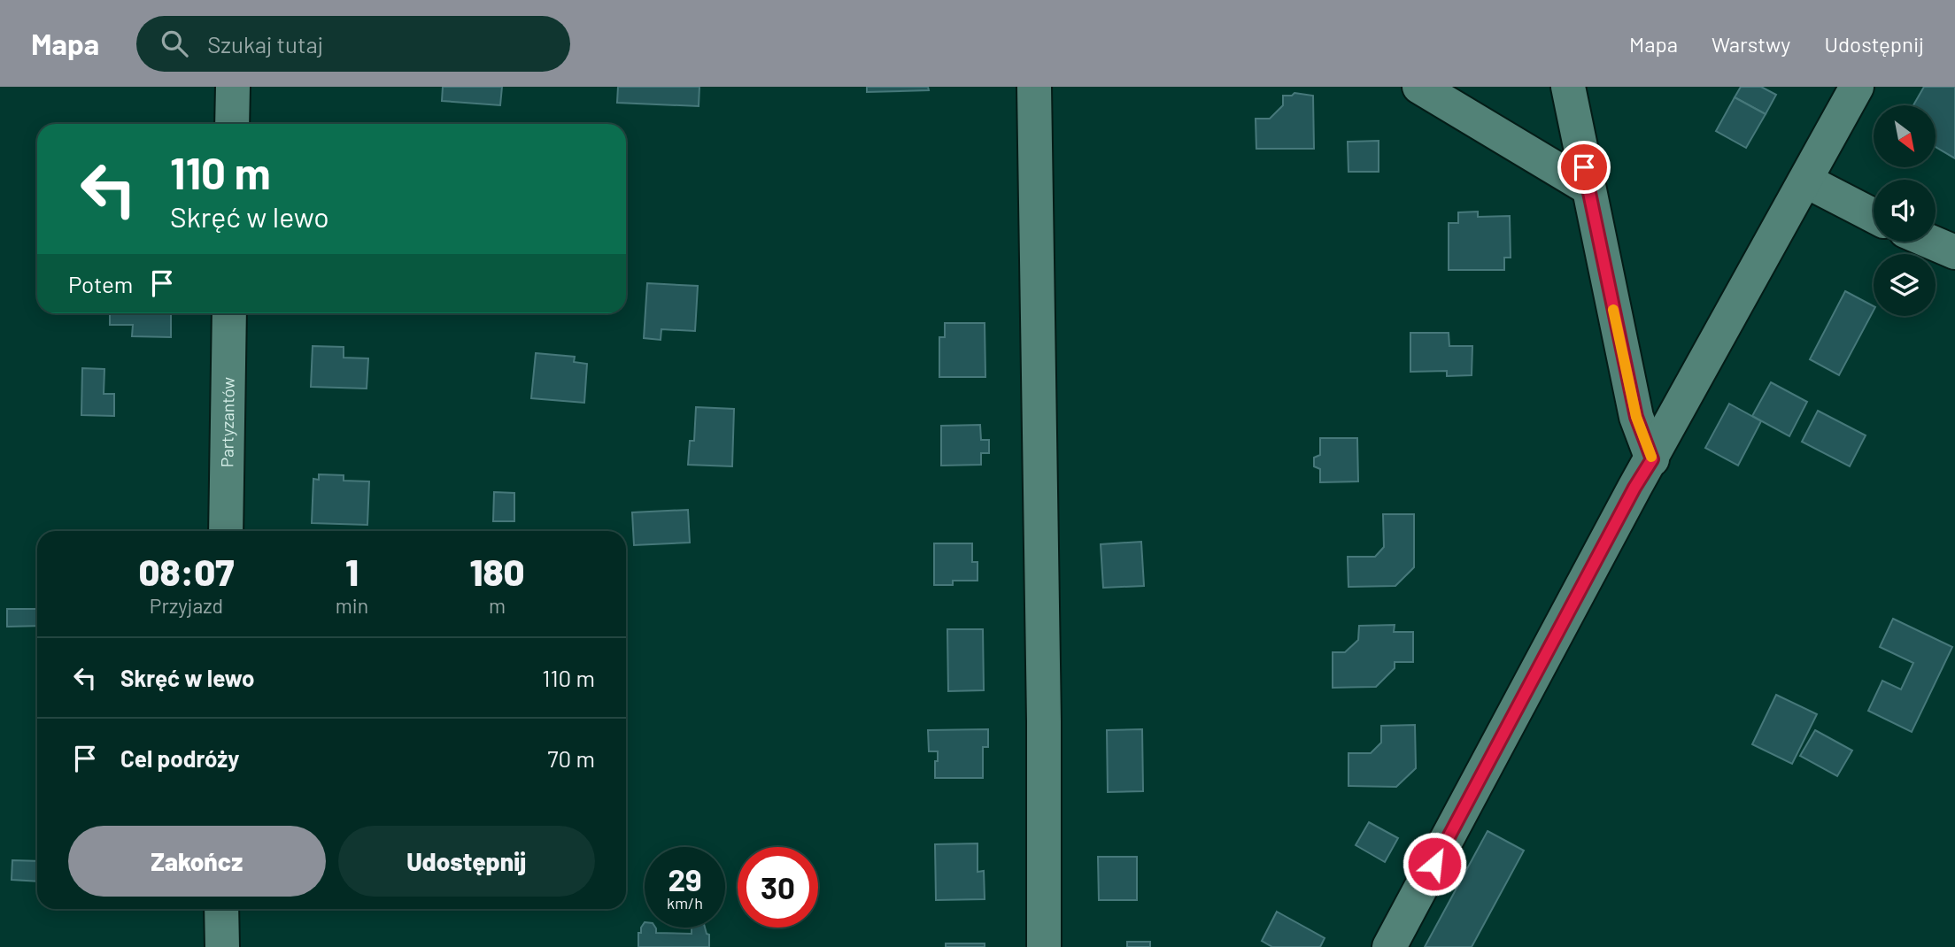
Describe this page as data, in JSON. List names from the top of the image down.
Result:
{
  "streets": {
    "street": ["Partyzantów"]
  },
  "north": "bottom right",
  "page": {
    "header": "Mapa",
    "search": "Szukaj tutaj",
    "nav": ["Mapa", "Warstwy", "Udostępnij"],
    "turn": ["110 m", "Skręć w lewo"],
    "then": "Potem",
    "eta": [
      "08:07",
      "Przyjazd",
      "1",
      "min",
      "180",
      "m"
    ],
    "list": [
      {
        "name": "Skręć w lewo",
        "value": "110 m"
      },
      {
        "name": "Cel podróży",
        "value": "70 m"
      }
    ],
    "buttons": ["Zakończ", "Udostępnij"],
    "speed": "29 km/h",
    "limit": "30"
  }
}
